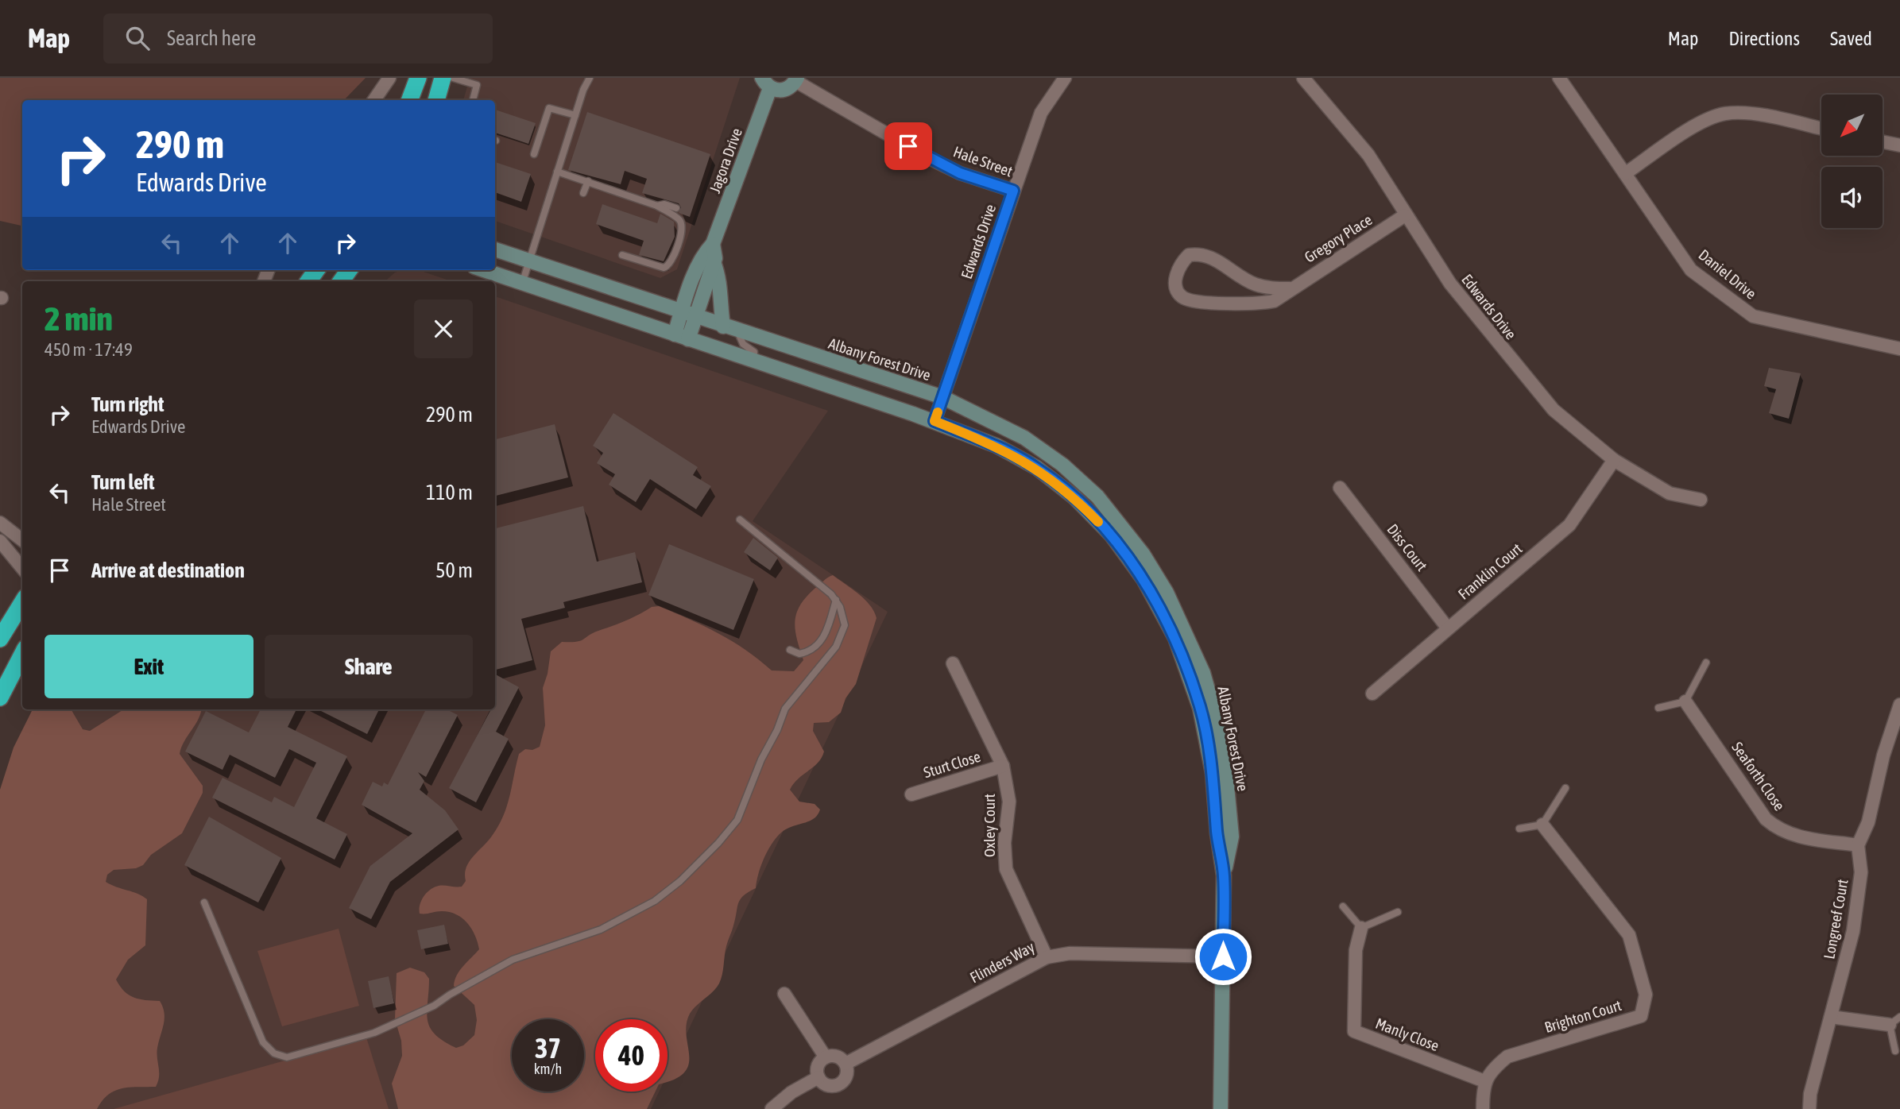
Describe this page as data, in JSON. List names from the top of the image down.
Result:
{
  "streets": {
    "street": [
      "Jagora Drive",
      "Hale Street",
      "Gregory Place",
      "Edwards Drive",
      "Daniel Drive",
      "Albany Forest Drive",
      "Diss Court",
      "Franklin Court",
      "Sturt Close",
      "Seaforth Close",
      "Oxley Court",
      "Longreef Court",
      "Flinders Way",
      "Brighton Court",
      "Manly Close"
    ]
  },
  "crossings": [
    ["Jagora Drive", "Albany Forest Drive"],
    ["Hale Street", "Edwards Drive"],
    ["Gregory Place", "Edwards Drive"],
    ["Edwards Drive", "Albany Forest Drive"],
    ["Edwards Drive", "Franklin Court"],
    ["Albany Forest Drive", "Flinders Way"],
    ["Diss Court", "Franklin Court"],
    ["Sturt Close", "Oxley Court"],
    ["Seaforth Close", "Longreef Court"],
    ["Oxley Court", "Flinders Way"],
    ["Brighton Court", "Manly Close"]
  ],
  "north": "bottom left",
  "page": {
    "header": "Map",
    "search": "Search here",
    "nav": ["Map", "Directions", "Saved"],
    "turn": ["290 m", "Edwards Drive"],
    "heading": ["2 min", "450 m · 17:49"],
    "list": [
      {
        "name": "Turn right",
        "note": "Edwards Drive",
        "value": "290 m"
      },
      {
        "name": "Turn left",
        "note": "Hale Street",
        "value": "110 m"
      },
      {
        "name": "Arrive at destination",
        "value": "50 m"
      }
    ],
    "buttons": ["Exit", "Share"],
    "speed": "37 km/h",
    "limit": "40"
  }
}
